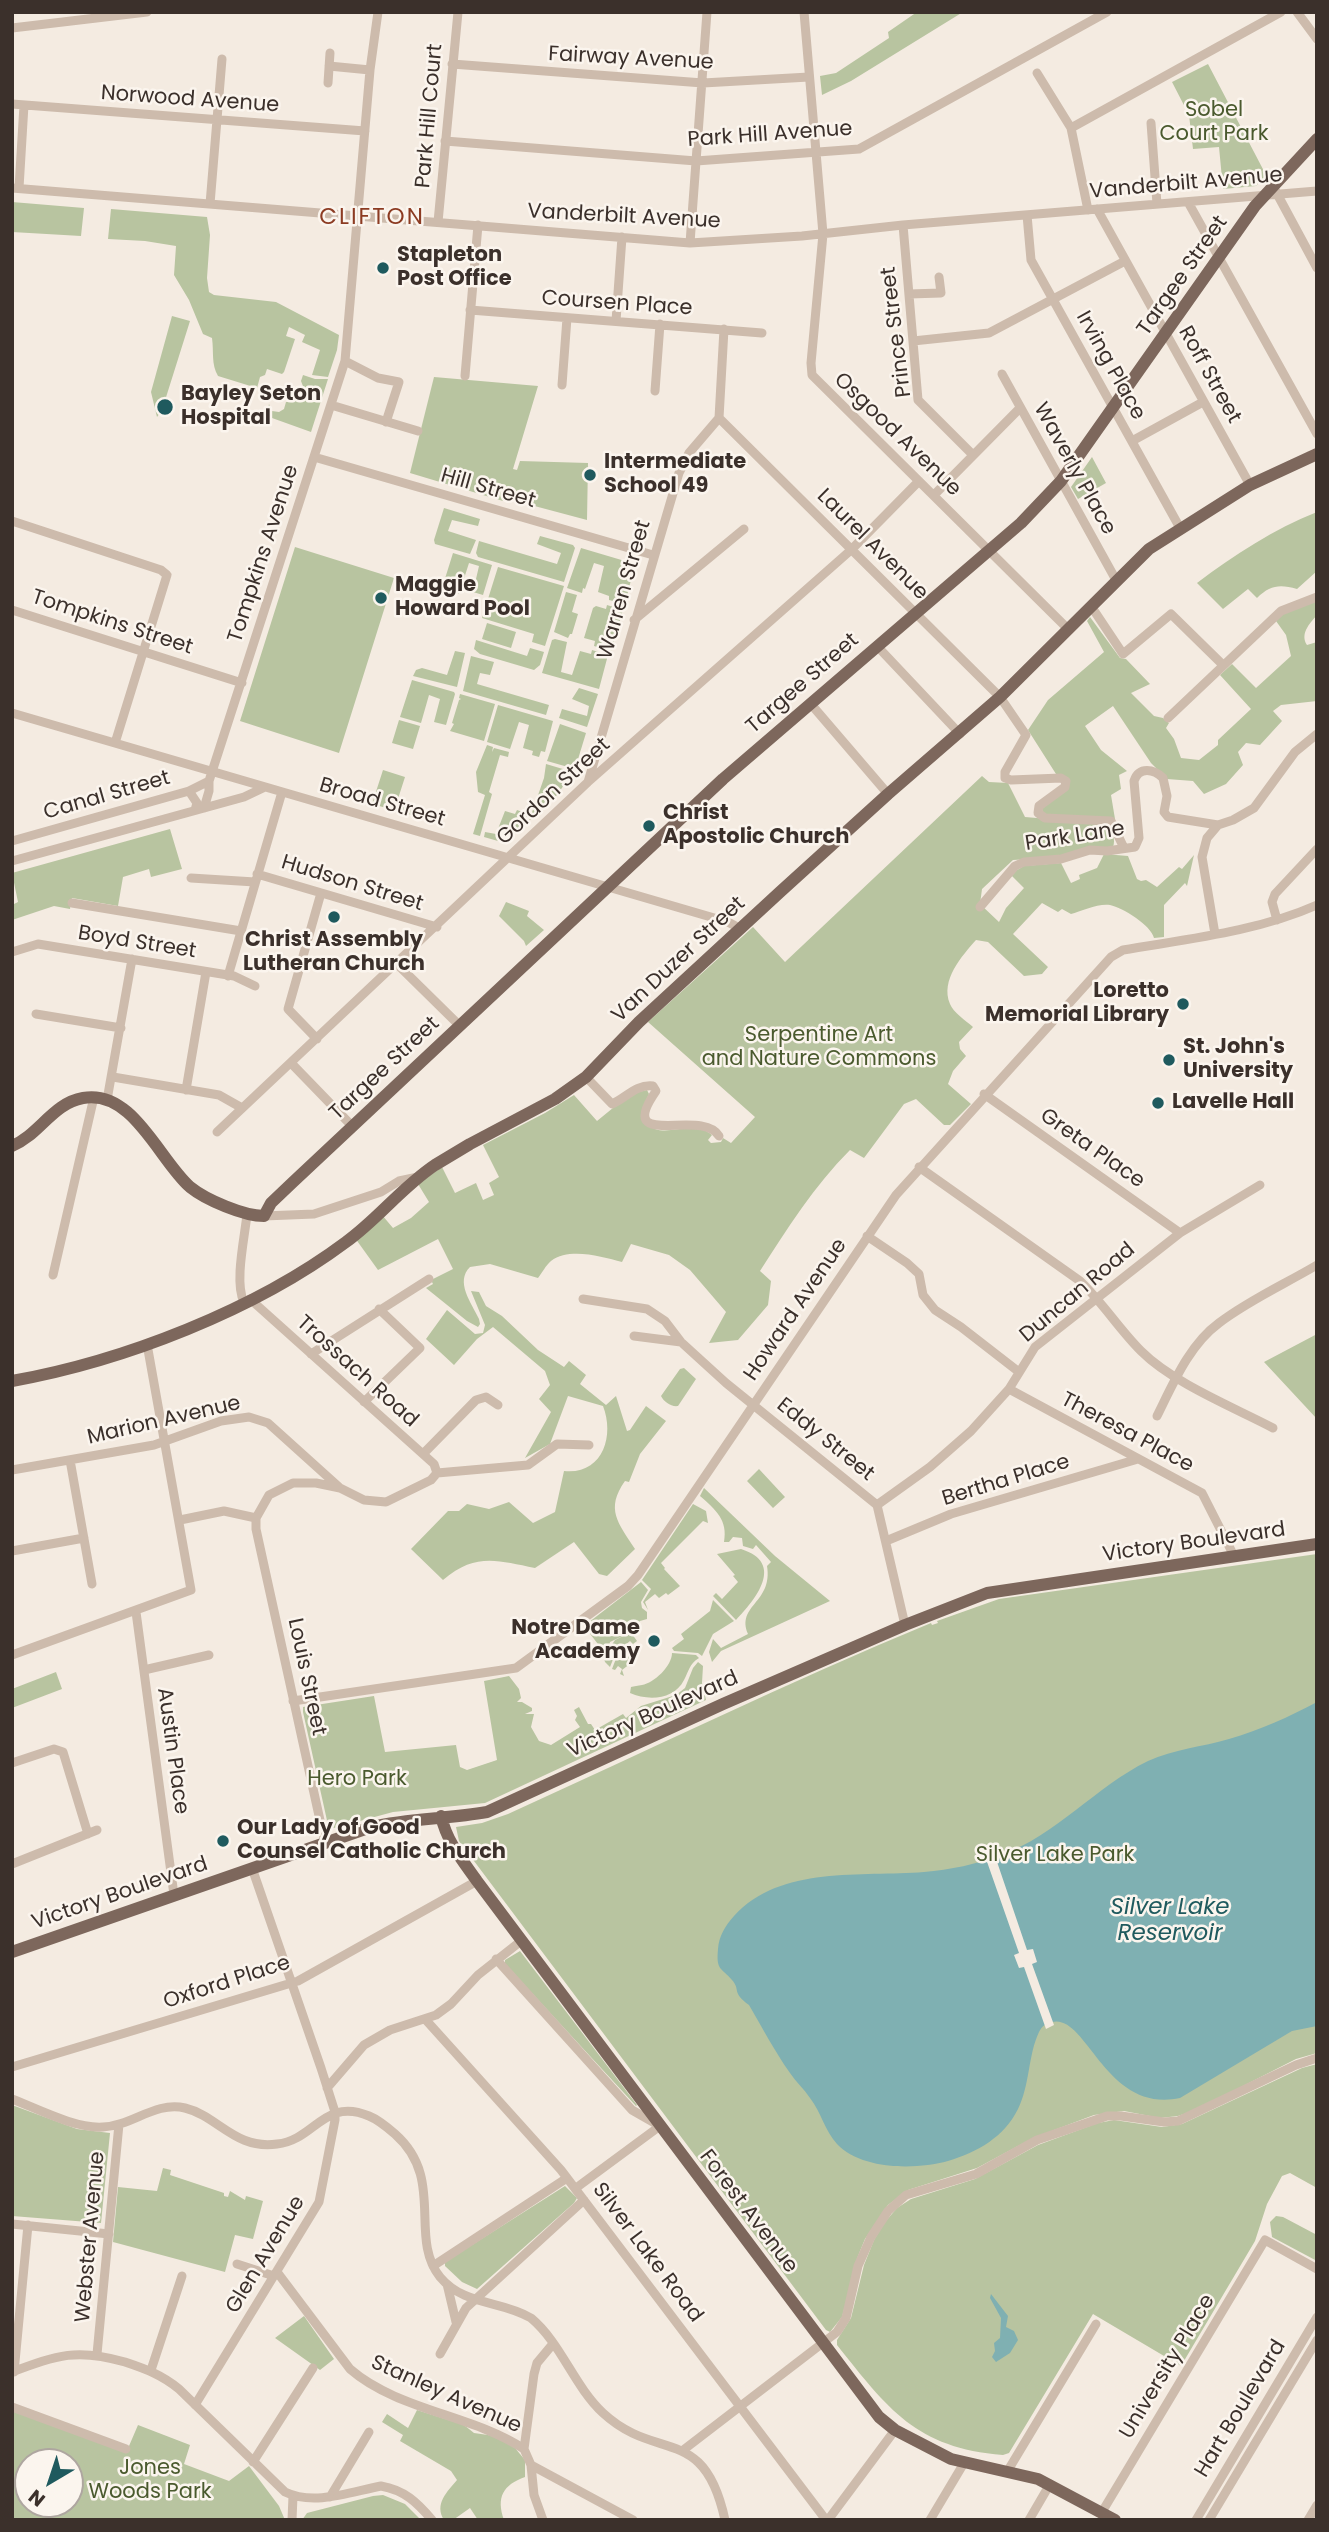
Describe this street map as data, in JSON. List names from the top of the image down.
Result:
{
  "streets": {
    "main road": [
      "Targee Street",
      "Van Duzer Street",
      "Victory Boulevard",
      "Forest Avenue"
    ],
    "street": [
      "Fairway Avenue",
      "Norwood Avenue",
      "Park Hill Court",
      "Park Hill Avenue",
      "Vanderbilt Avenue",
      "Coursen Place",
      "Prince Street",
      "Irving Place",
      "Roff Street",
      "Osgood Avenue",
      "Waverly Place",
      "Hill Street",
      "Laurel Avenue",
      "Tompkins Avenue",
      "Warren Street",
      "Tompkins Street",
      "Gordon Street",
      "Canal Street",
      "Broad Street",
      "Park Lane",
      "Hudson Street",
      "Boyd Street",
      "Greta Place",
      "Duncan Road",
      "Howard Avenue",
      "Trossach Road",
      "Marion Avenue",
      "Theresa Place",
      "Eddy Street",
      "Bertha Place",
      "Louis Street",
      "Austin Place",
      "Oxford Place",
      "Webster Avenue",
      "Silver Lake Road",
      "Glen Avenue",
      "University Place",
      "Stanley Avenue",
      "Hart Boulevard"
    ]
  },
  "crossings": [
    ["Fairway Avenue", "Park Hill Court"],
    ["Fairway Avenue", "Osgood Avenue"],
    ["Norwood Avenue", "Tompkins Avenue"],
    ["Park Hill Court", "Park Hill Avenue"],
    ["Park Hill Court", "Vanderbilt Avenue"],
    ["Park Hill Avenue", "Osgood Avenue"],
    ["Vanderbilt Avenue", "Targee Street"],
    ["Vanderbilt Avenue", "Prince Street"],
    ["Vanderbilt Avenue", "Irving Place"],
    ["Vanderbilt Avenue", "Roff Street"],
    ["Vanderbilt Avenue", "Osgood Avenue"],
    ["Vanderbilt Avenue", "Tompkins Avenue"],
    ["Targee Street", "Irving Place"],
    ["Targee Street", "Roff Street"],
    ["Targee Street", "Osgood Avenue"],
    ["Targee Street", "Waverly Place"],
    ["Targee Street", "Laurel Avenue"],
    ["Targee Street", "Broad Street"],
    ["Targee Street", "Van Duzer Street"],
    ["Irving Place", "Van Duzer Street"],
    ["Roff Street", "Van Duzer Street"],
    ["Osgood Avenue", "Gordon Street"],
    ["Osgood Avenue", "Van Duzer Street"],
    ["Waverly Place", "Van Duzer Street"],
    ["Hill Street", "Tompkins Avenue"],
    ["Hill Street", "Warren Street"],
    ["Laurel Avenue", "Warren Street"],
    ["Laurel Avenue", "Gordon Street"],
    ["Laurel Avenue", "Park Lane"],
    ["Laurel Avenue", "Van Duzer Street"],
    ["Tompkins Avenue", "Tompkins Street"],
    ["Tompkins Avenue", "Canal Street"],
    ["Tompkins Avenue", "Broad Street"],
    ["Warren Street", "Gordon Street"],
    ["Gordon Street", "Broad Street"],
    ["Gordon Street", "Hudson Street"],
    ["Canal Street", "Broad Street"],
    ["Broad Street", "Van Duzer Street"],
    ["Greta Place", "Duncan Road"],
    ["Greta Place", "Howard Avenue"],
    ["Duncan Road", "Theresa Place"],
    ["Duncan Road", "Eddy Street"],
    ["Howard Avenue", "Eddy Street"],
    ["Howard Avenue", "Louis Street"],
    ["Theresa Place", "Bertha Place"],
    ["Theresa Place", "Victory Boulevard"],
    ["Eddy Street", "Bertha Place"],
    ["Eddy Street", "Victory Boulevard"],
    ["Victory Boulevard", "Louis Street"],
    ["Victory Boulevard", "Austin Place"],
    ["Victory Boulevard", "Forest Avenue"],
    ["Oxford Place", "Forest Avenue"],
    ["Forest Avenue", "University Place"],
    ["Glen Avenue", "Stanley Avenue"]
  ],
  "districts": ["CLIFTON"],
  "water": ["Silver Lake Reservoir"],
  "parks": [
    "Sobel Court Park",
    "Serpentine Art and Nature Commons",
    "Hero Park",
    "Silver Lake Park",
    "Jones Woods Park"
  ],
  "places": [
    "Stapleton Post Office",
    "Bayley Seton Hospital",
    "Intermediate School 49",
    "Maggie Howard Pool",
    "Christ Apostolic Church",
    "Christ Assembly Lutheran Church",
    "Loretto Memorial Library",
    "St. John's University",
    "Lavelle Hall",
    "Notre Dame Academy",
    "Our Lady of Good Counsel Catholic Church"
  ],
  "north": "bottom left"
}
